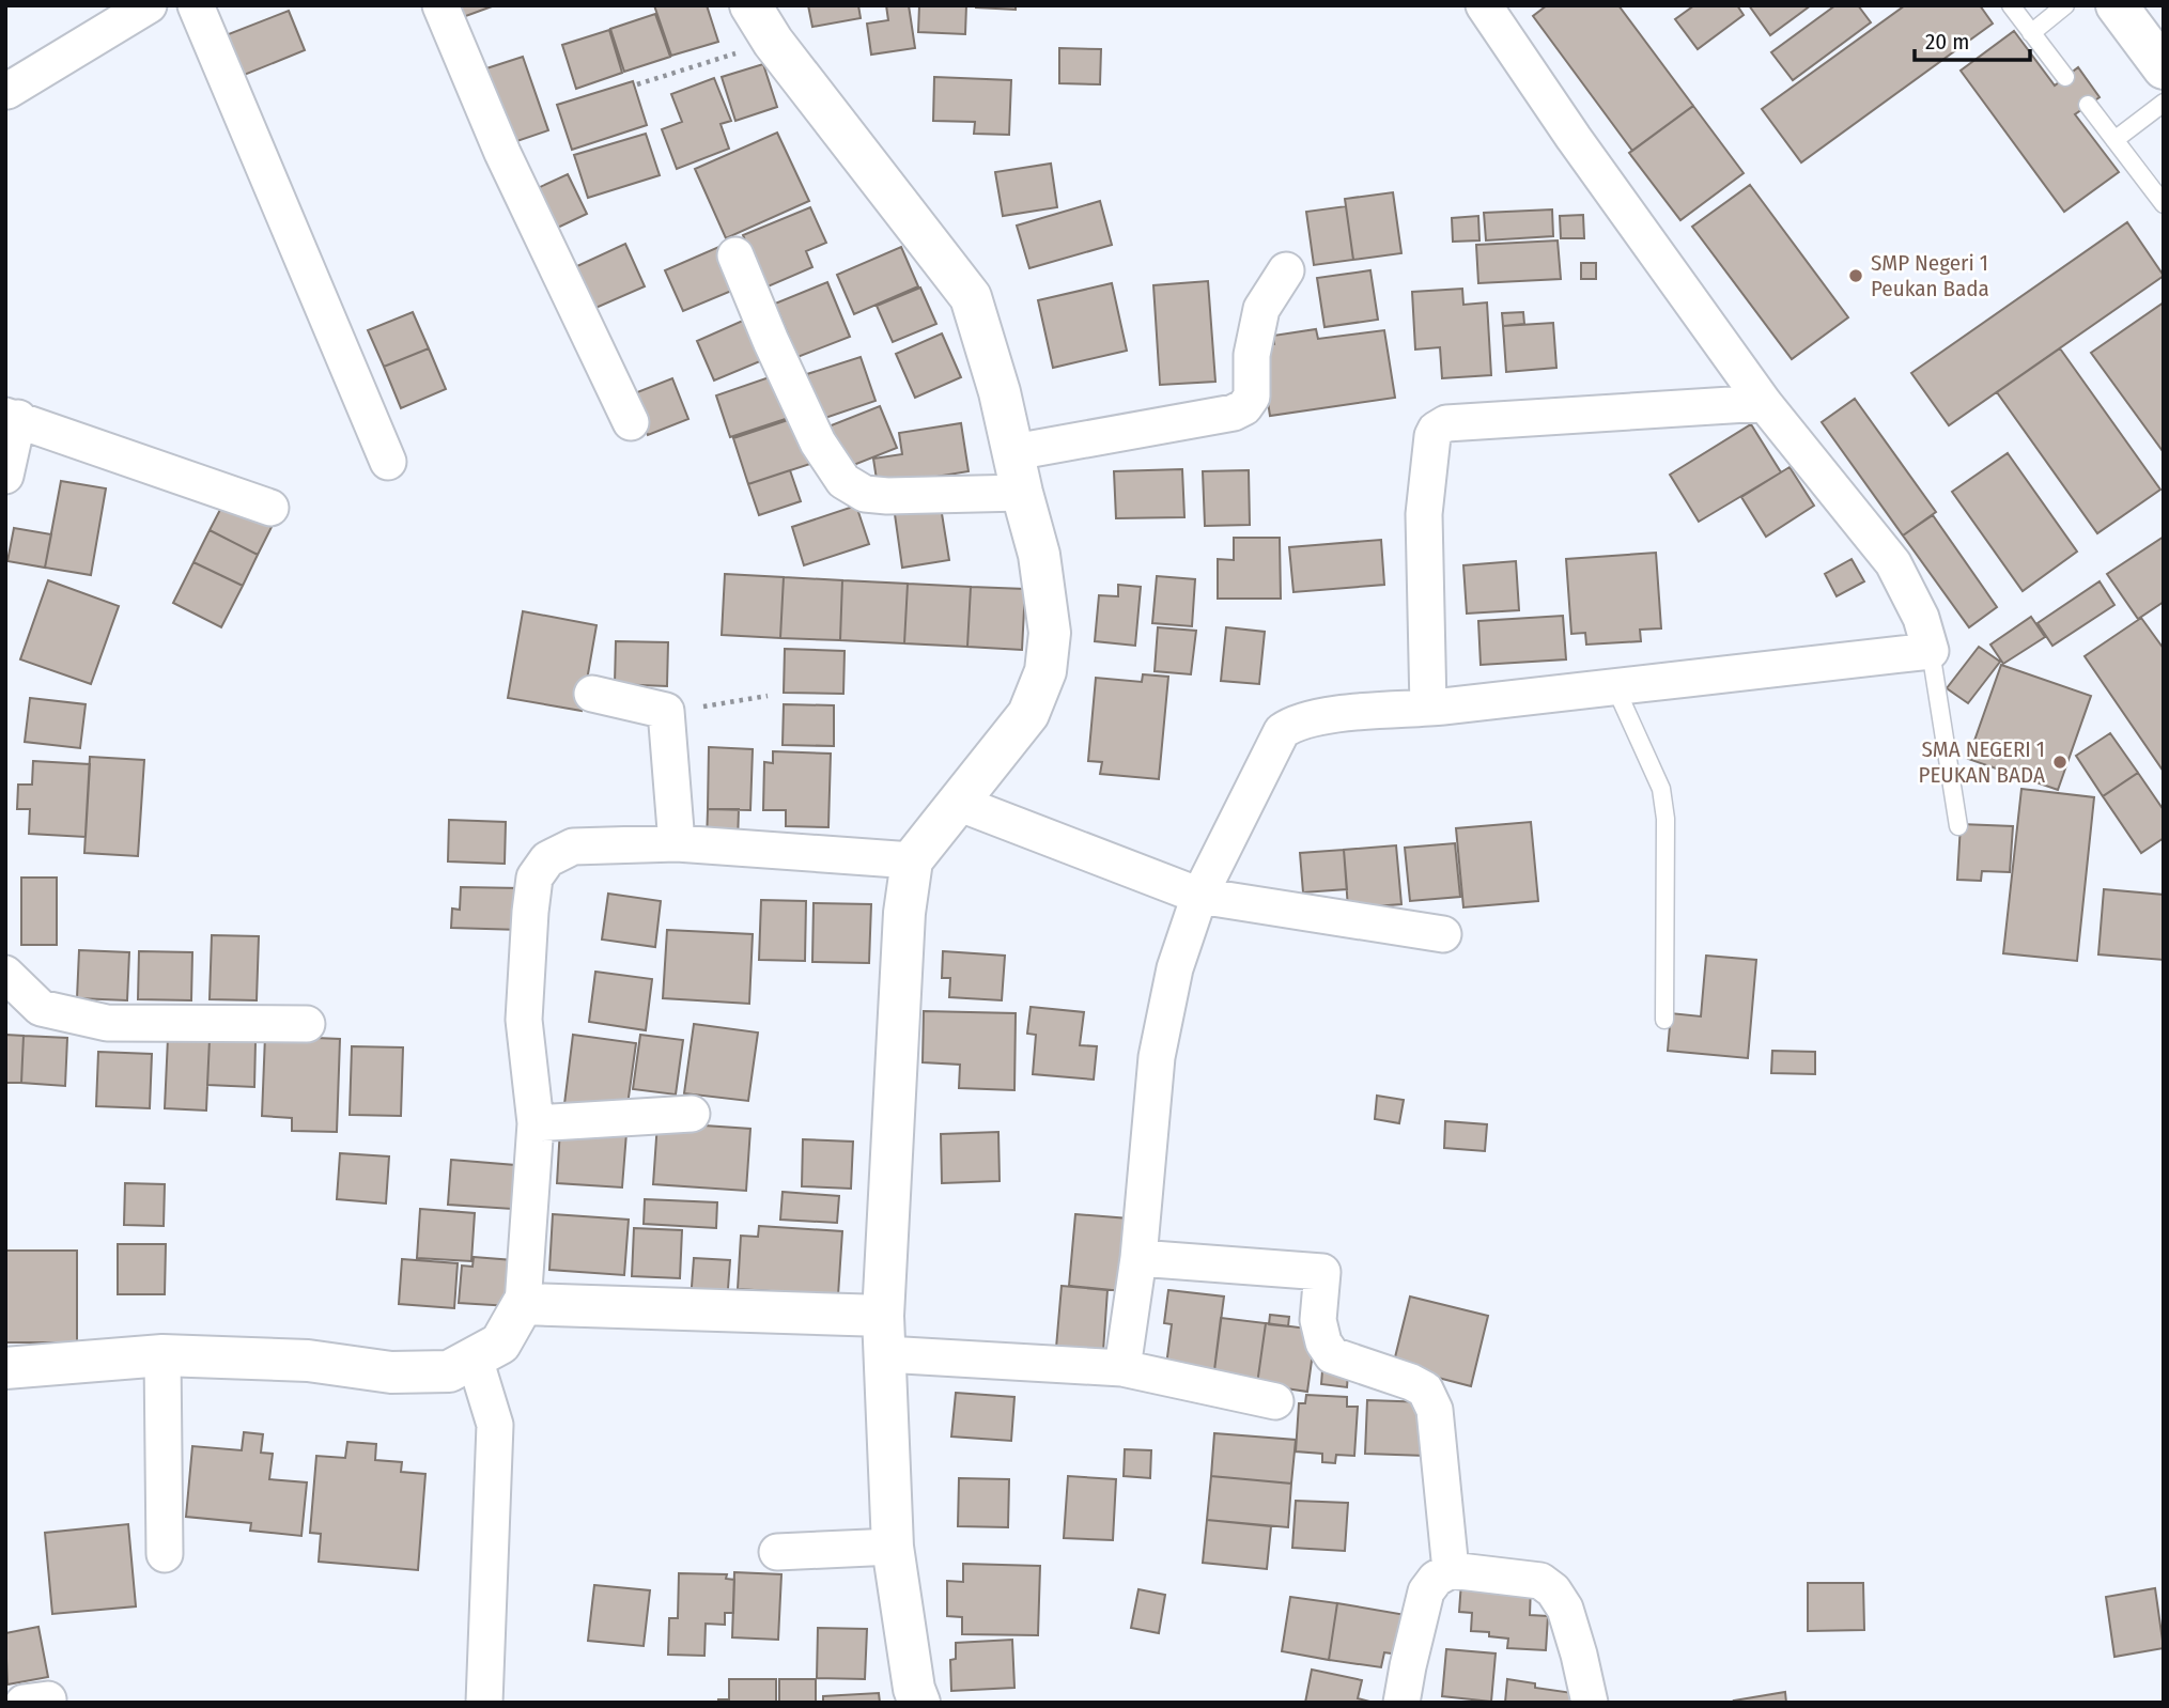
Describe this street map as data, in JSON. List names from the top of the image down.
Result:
{
  "places": ["SMP Negeri 1 Peukan Bada", "SMA NEGERI 1 PEUKAN BADA"],
  "scale_bar": "20 m"
}
